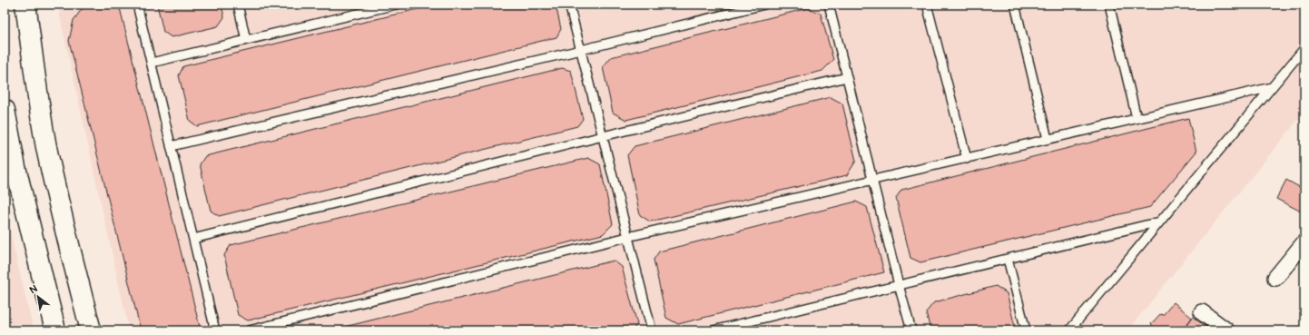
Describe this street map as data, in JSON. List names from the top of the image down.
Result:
{
  "north": "top left"
}
